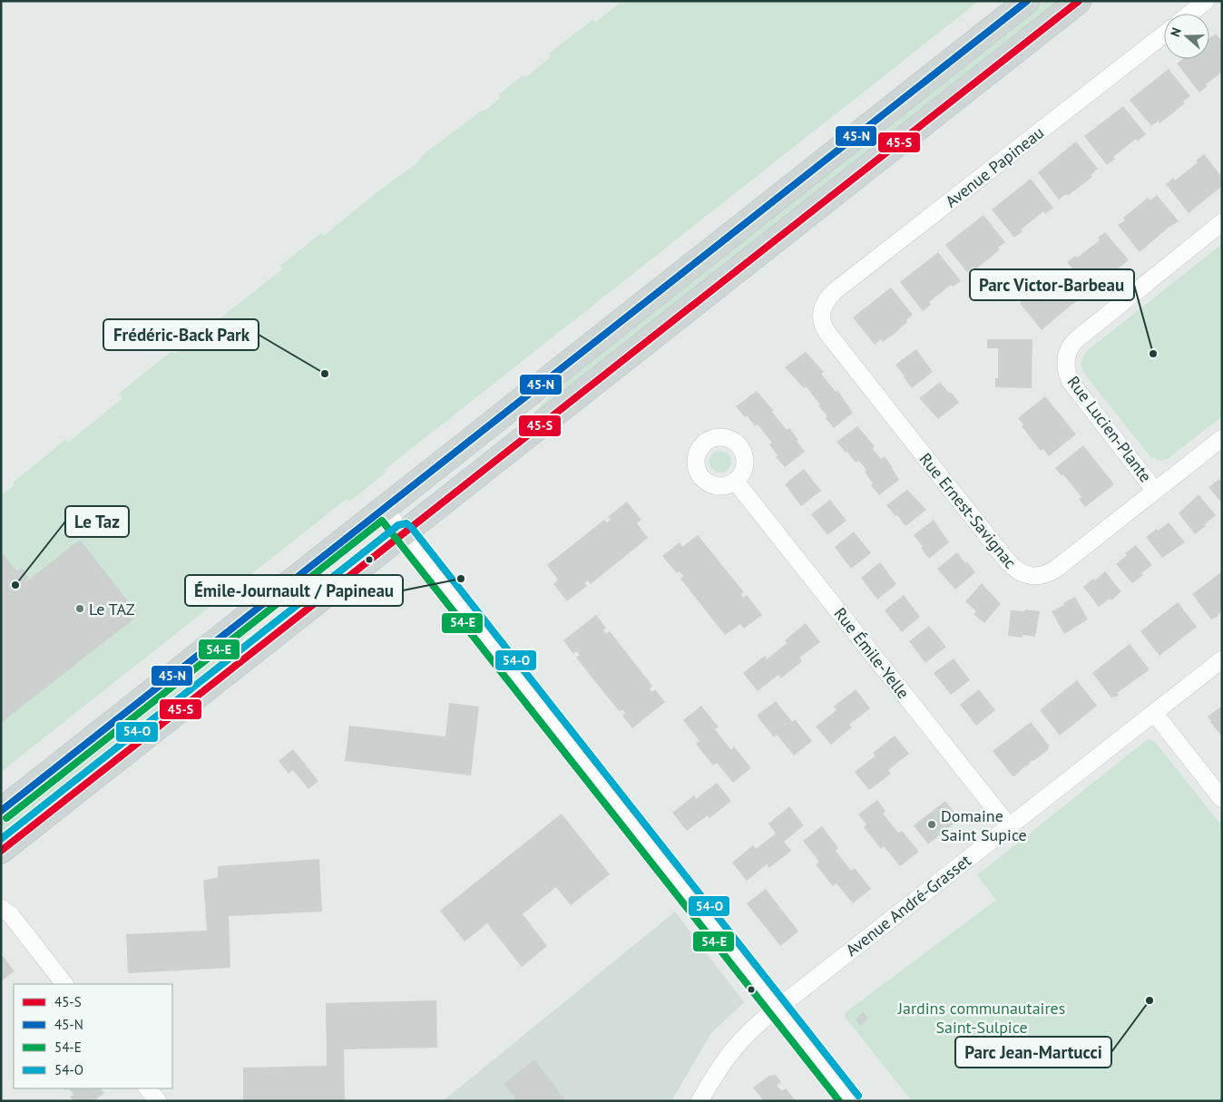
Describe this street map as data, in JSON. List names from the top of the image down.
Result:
{
  "streets": {
    "street": [
      "Avenue Papineau",
      "Rue Lucien-Plante",
      "Rue Ernest-Savignac",
      "Rue Émile-Yelle",
      "Avenue André-Grasset"
    ]
  },
  "crossings": [
    ["Avenue Papineau", "Rue Ernest-Savignac"],
    ["Rue Lucien-Plante", "Rue Ernest-Savignac"],
    ["Rue Émile-Yelle", "Avenue André-Grasset"]
  ],
  "parks": ["Jardins communautaires Saint-Sulpice"],
  "places": [
    "Parc Victor-Barbeau",
    "Frédéric-Back Park",
    "Émile-Journault / Papineau",
    "Le Taz",
    "Le TAZ",
    "Domaine Saint Supice",
    "Parc Jean-Martucci"
  ],
  "lines": [
    "transit line 45-S",
    "transit line 45-N",
    "transit line 54-E",
    "transit line 54-O"
  ],
  "legend": [
    "45-S",
    "45-N",
    "54-E",
    "54-O"
  ],
  "north": "left"
}
